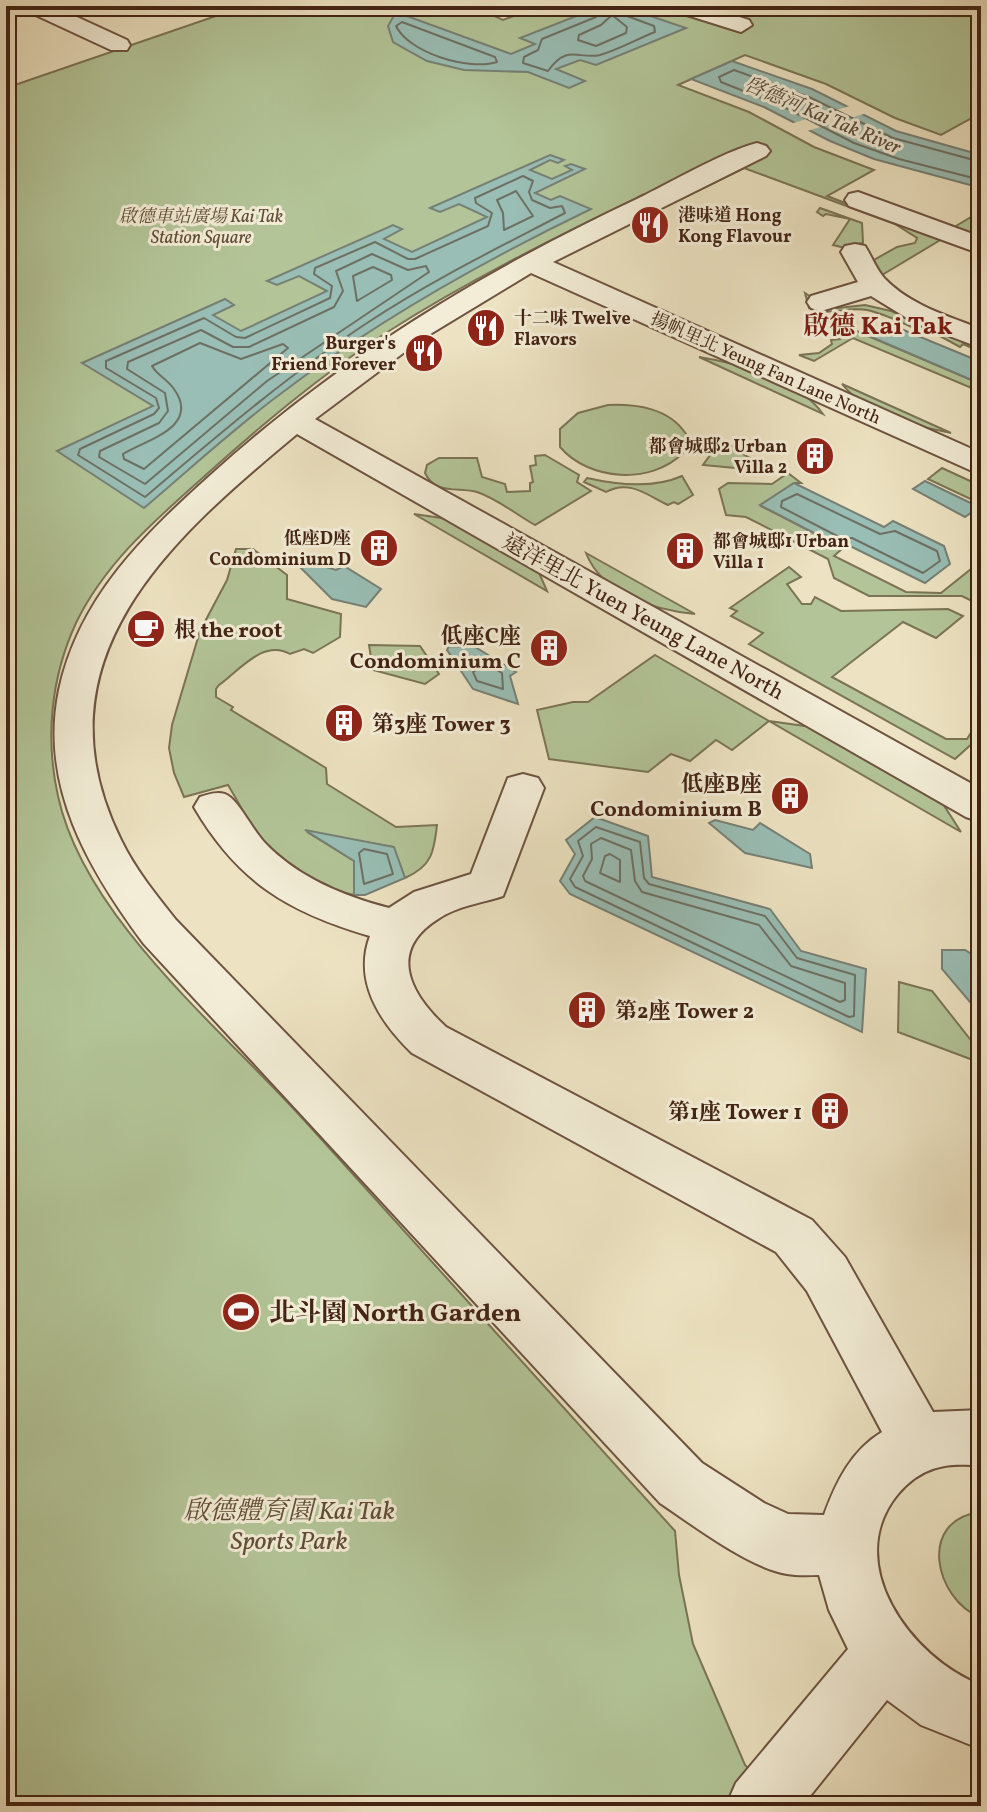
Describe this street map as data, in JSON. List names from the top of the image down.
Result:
{
  "streets": {
    "street": ["揚帆里北 Yeung Fan Lane North", "遠洋里北 Yuen Yeung Lane North"]
  },
  "districts": ["啟德 Kai Tak"],
  "water": ["啓德河 Kai Tak River"],
  "parks": ["啟德車站廣場 Kai Tak Station Square", "啟德體育園 Kai Tak Sports Park"],
  "places": {
    "restaurant": ["港味道 Hong Kong Flavour", "十二味 Twelve Flavors", "Burger's Friend Forever"],
    "building": [
      "都會城邸2 Urban Villa 2",
      "低座D座 Condominium D",
      "都會城邸1 Urban Villa 1",
      "低座C座 Condominium C",
      "第3座 Tower 3",
      "低座B座 Condominium B",
      "第2座 Tower 2",
      "第1座 Tower 1"
    ],
    "cafe": ["根 the root"],
    "sports": ["北斗園 North Garden"]
  }
}
